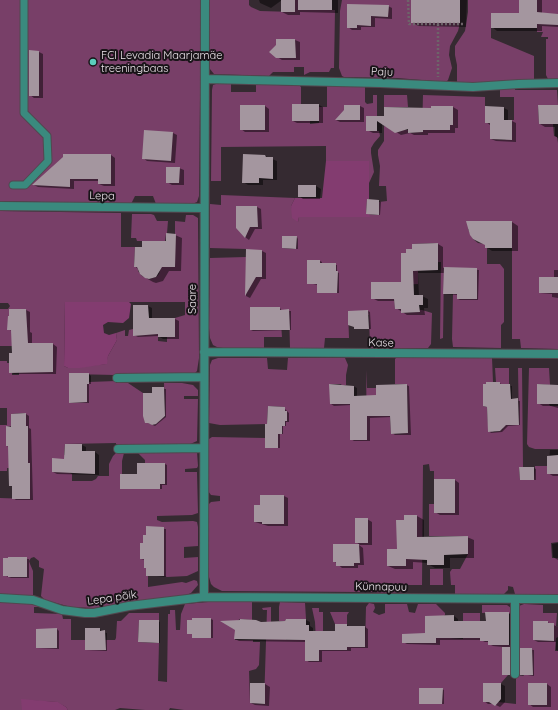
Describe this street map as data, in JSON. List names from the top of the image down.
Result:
{
  "streets": {
    "street": [
      "Paju",
      "Lepa",
      "Saare",
      "Kase",
      "Künnapuu",
      "Lepa põik"
    ]
  },
  "crossings": [
    ["Paju", "Saare"],
    ["Lepa", "Saare"],
    ["Saare", "Kase"],
    ["Saare", "Künnapuu"],
    ["Saare", "Lepa põik"],
    ["Künnapuu", "Lepa põik"]
  ],
  "places": ["FCI Levadia Maarjamäe treeningbaas"]
}
